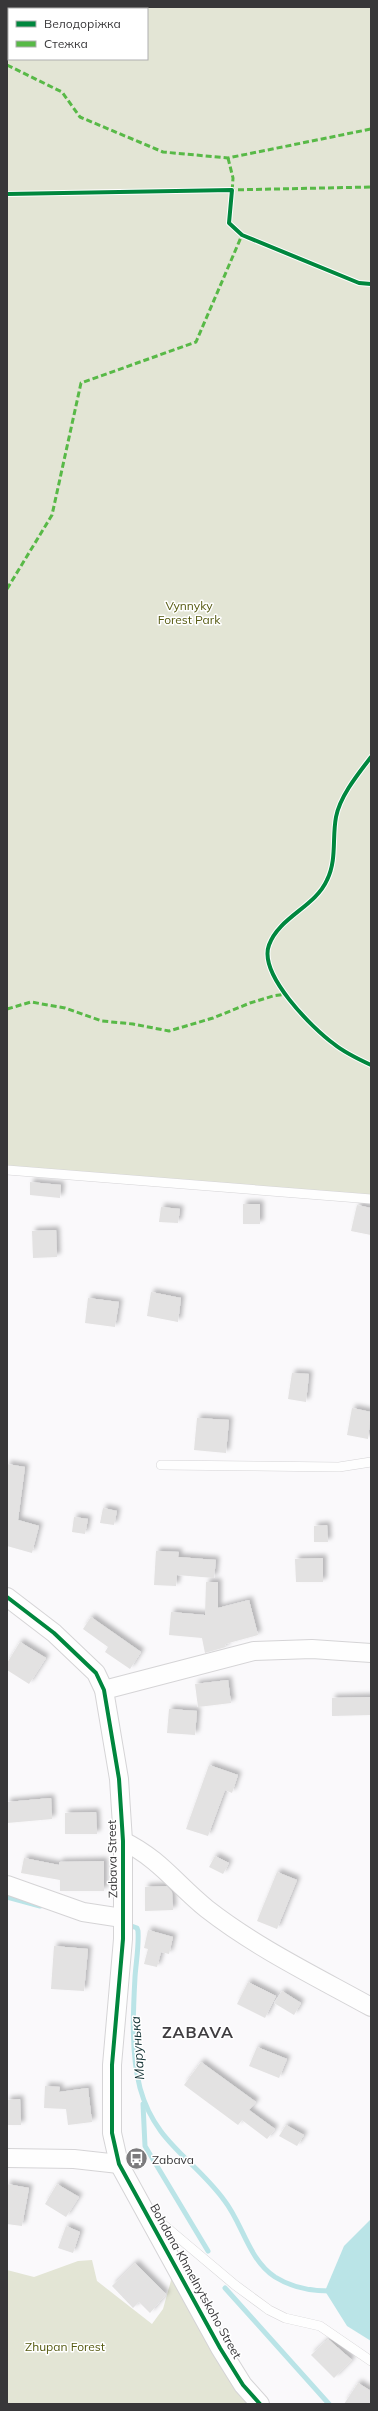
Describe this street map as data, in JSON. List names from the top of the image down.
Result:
{
  "streets": {
    "street": ["Zabava Street", "Bohdana Khmelnytskoho Street"]
  },
  "crossings": [
    ["Zabava Street", "Bohdana Khmelnytskoho Street"]
  ],
  "districts": ["ZABAVA"],
  "water": ["Марунька"],
  "parks": ["Vynnyky Forest Park", "Zhupan Forest"],
  "places": {
    "bus stop": ["Zabava"]
  },
  "legend": ["Велодоріжка", "Стежка"]
}
